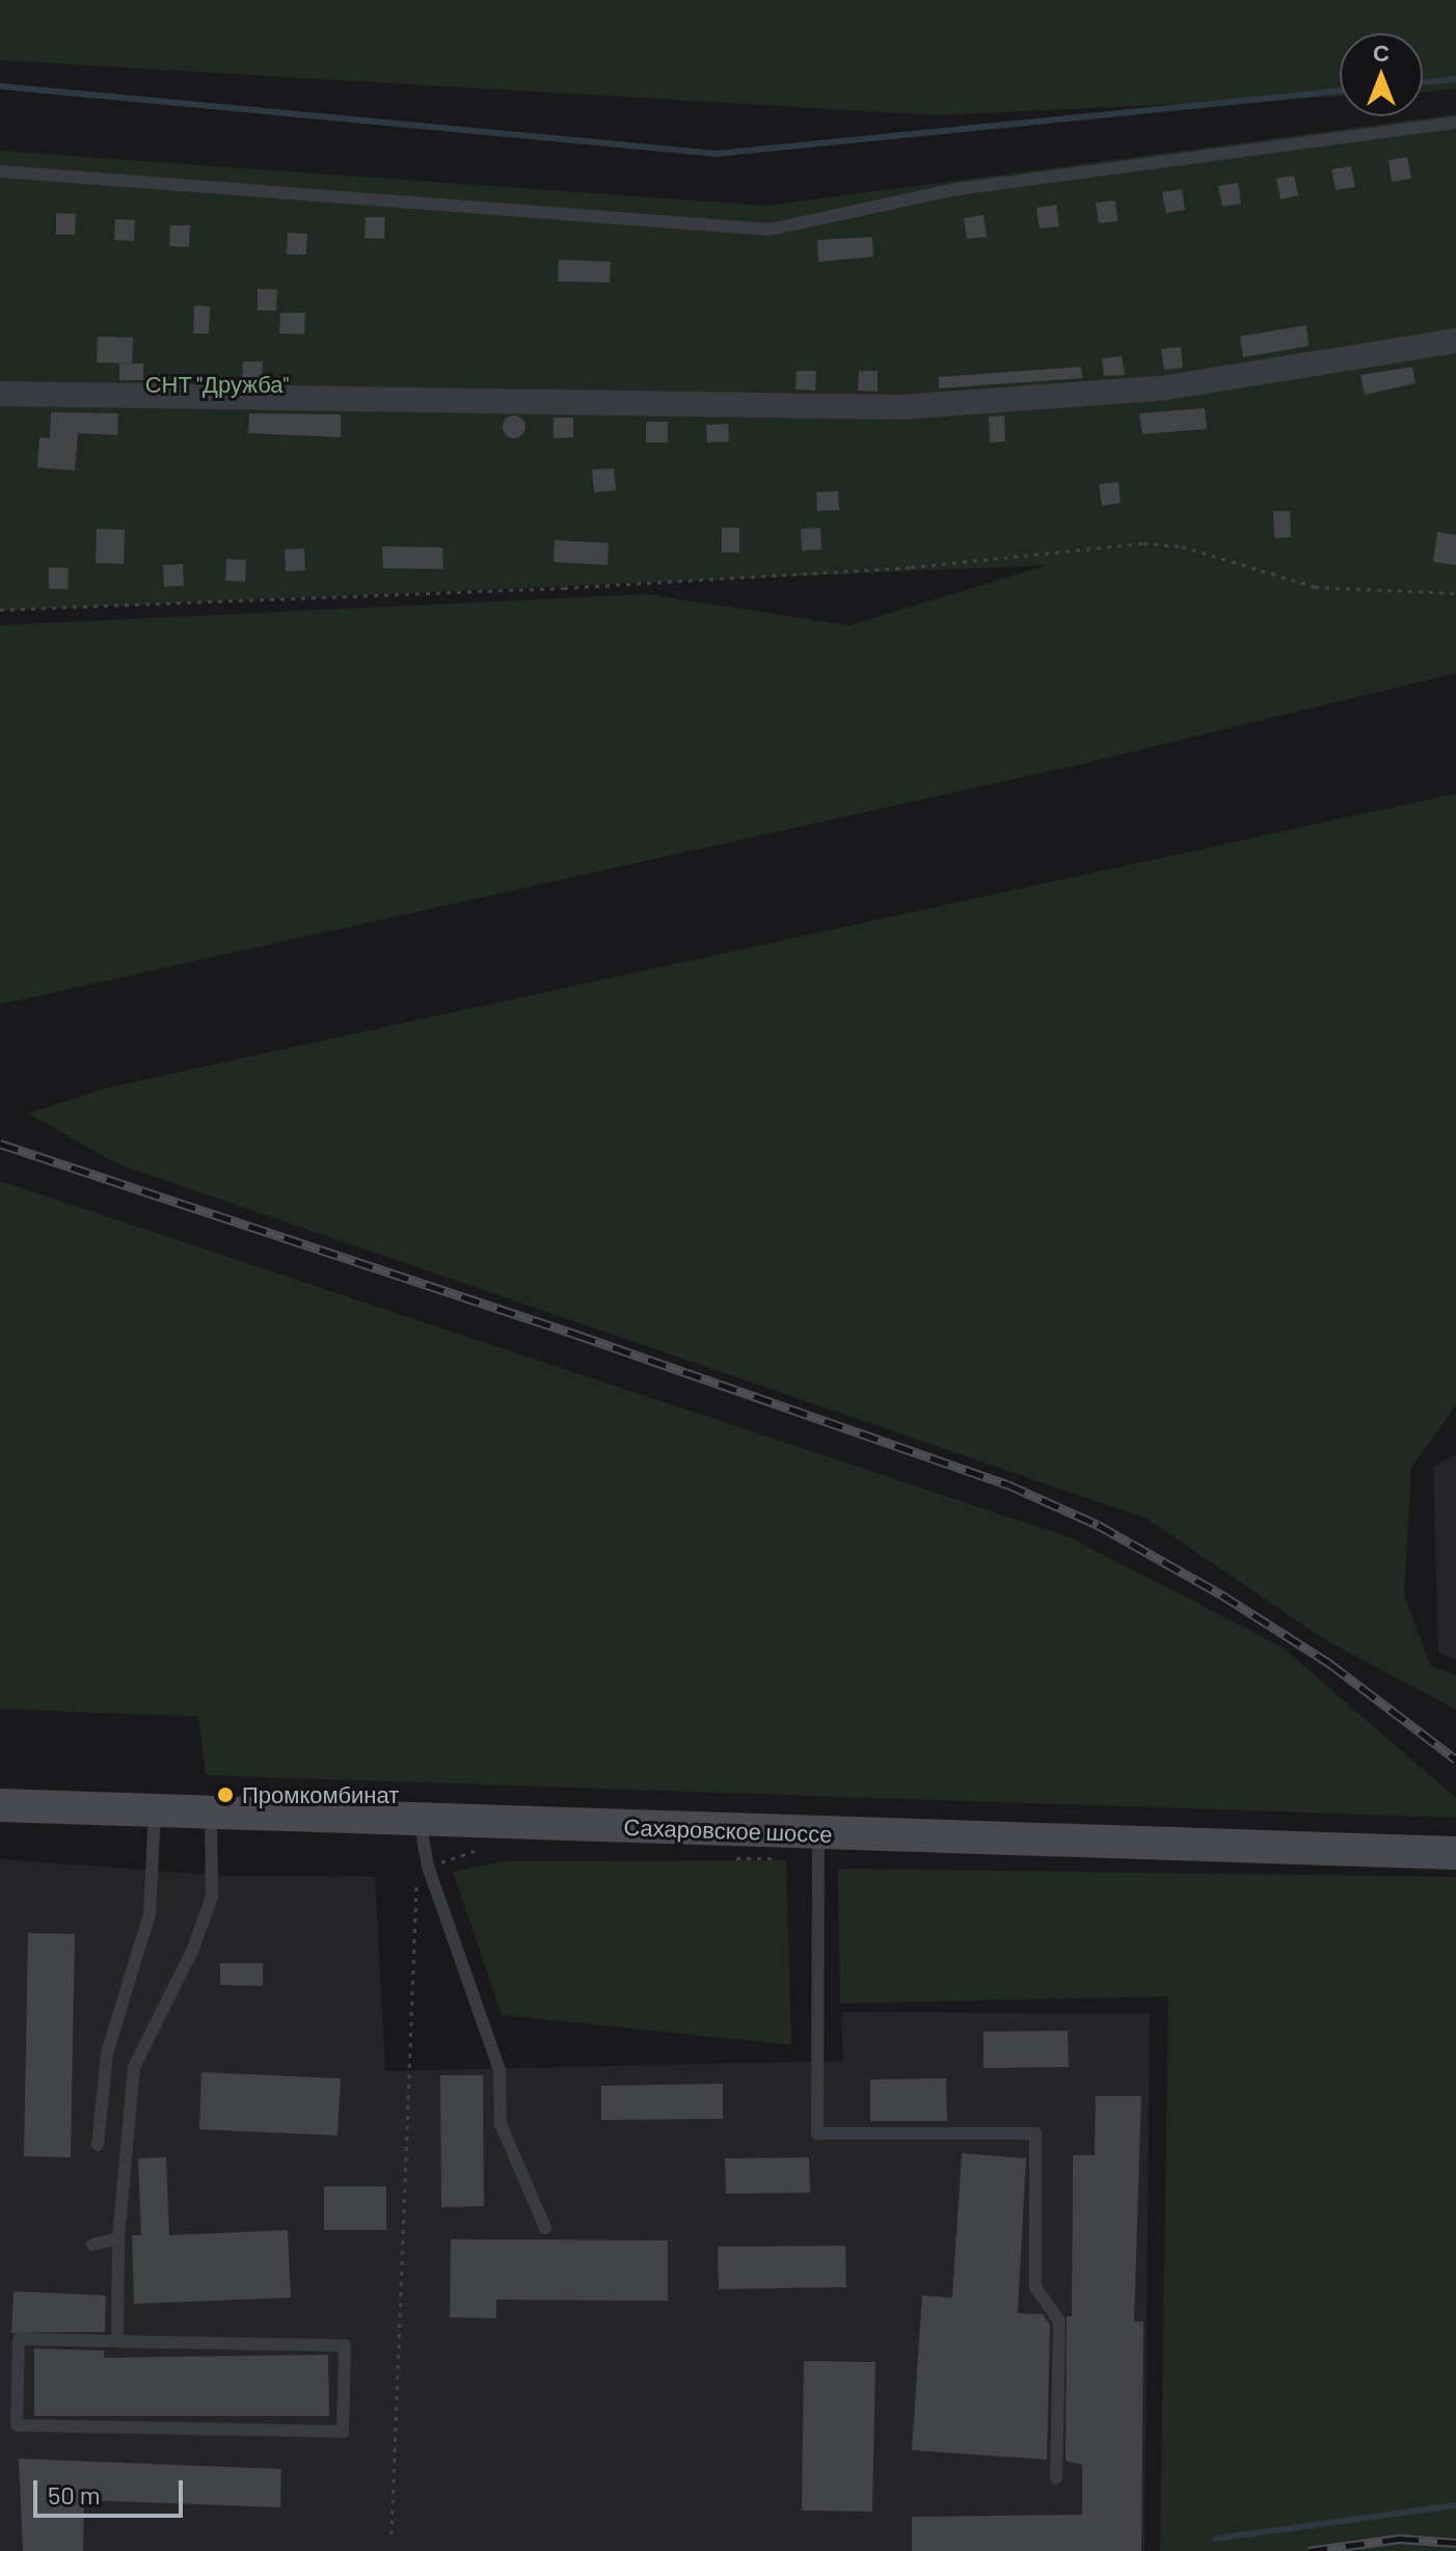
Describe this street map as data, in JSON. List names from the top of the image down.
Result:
{
  "streets": {
    "main road": ["Сахаровское шоссе"]
  },
  "parks": ["СНТ \"Дружба\""],
  "places": ["Промкомбинат"],
  "scale_bar": "50 m",
  "north": "top"
}
